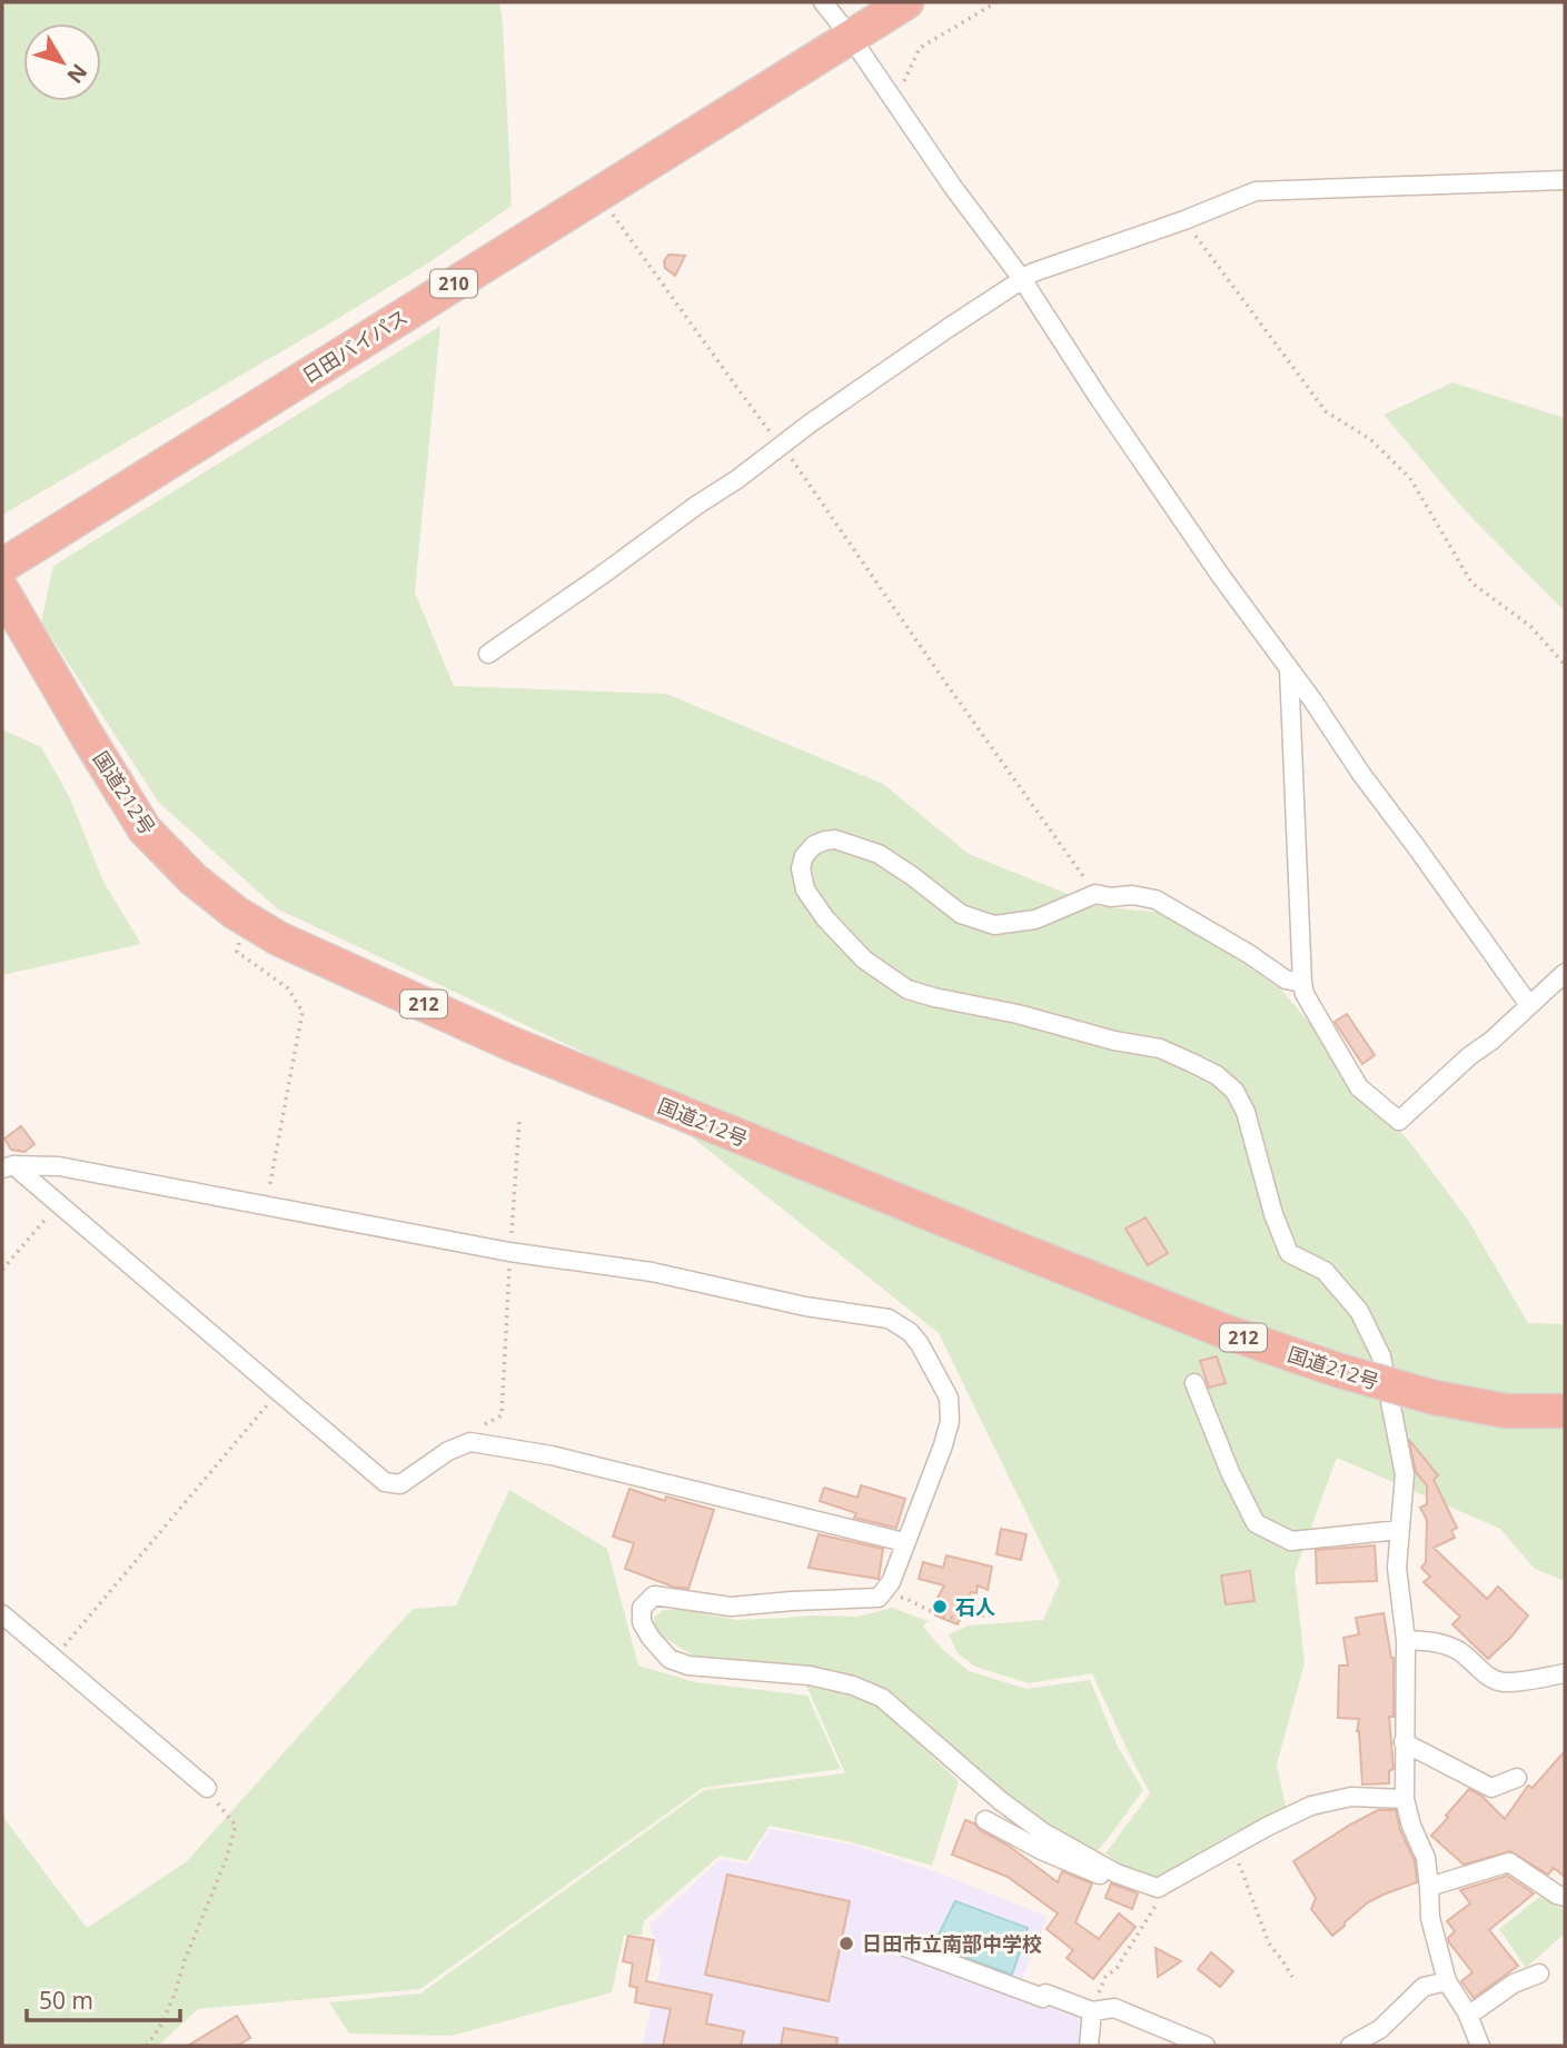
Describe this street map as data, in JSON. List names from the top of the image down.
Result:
{
  "streets": {
    "highway": [
      "210",
      "日田バイパス",
      "国道212号",
      "212"
    ]
  },
  "places": ["石人", "日田市立南部中学校"],
  "scale_bar": "50 m",
  "north": "bottom right"
}
